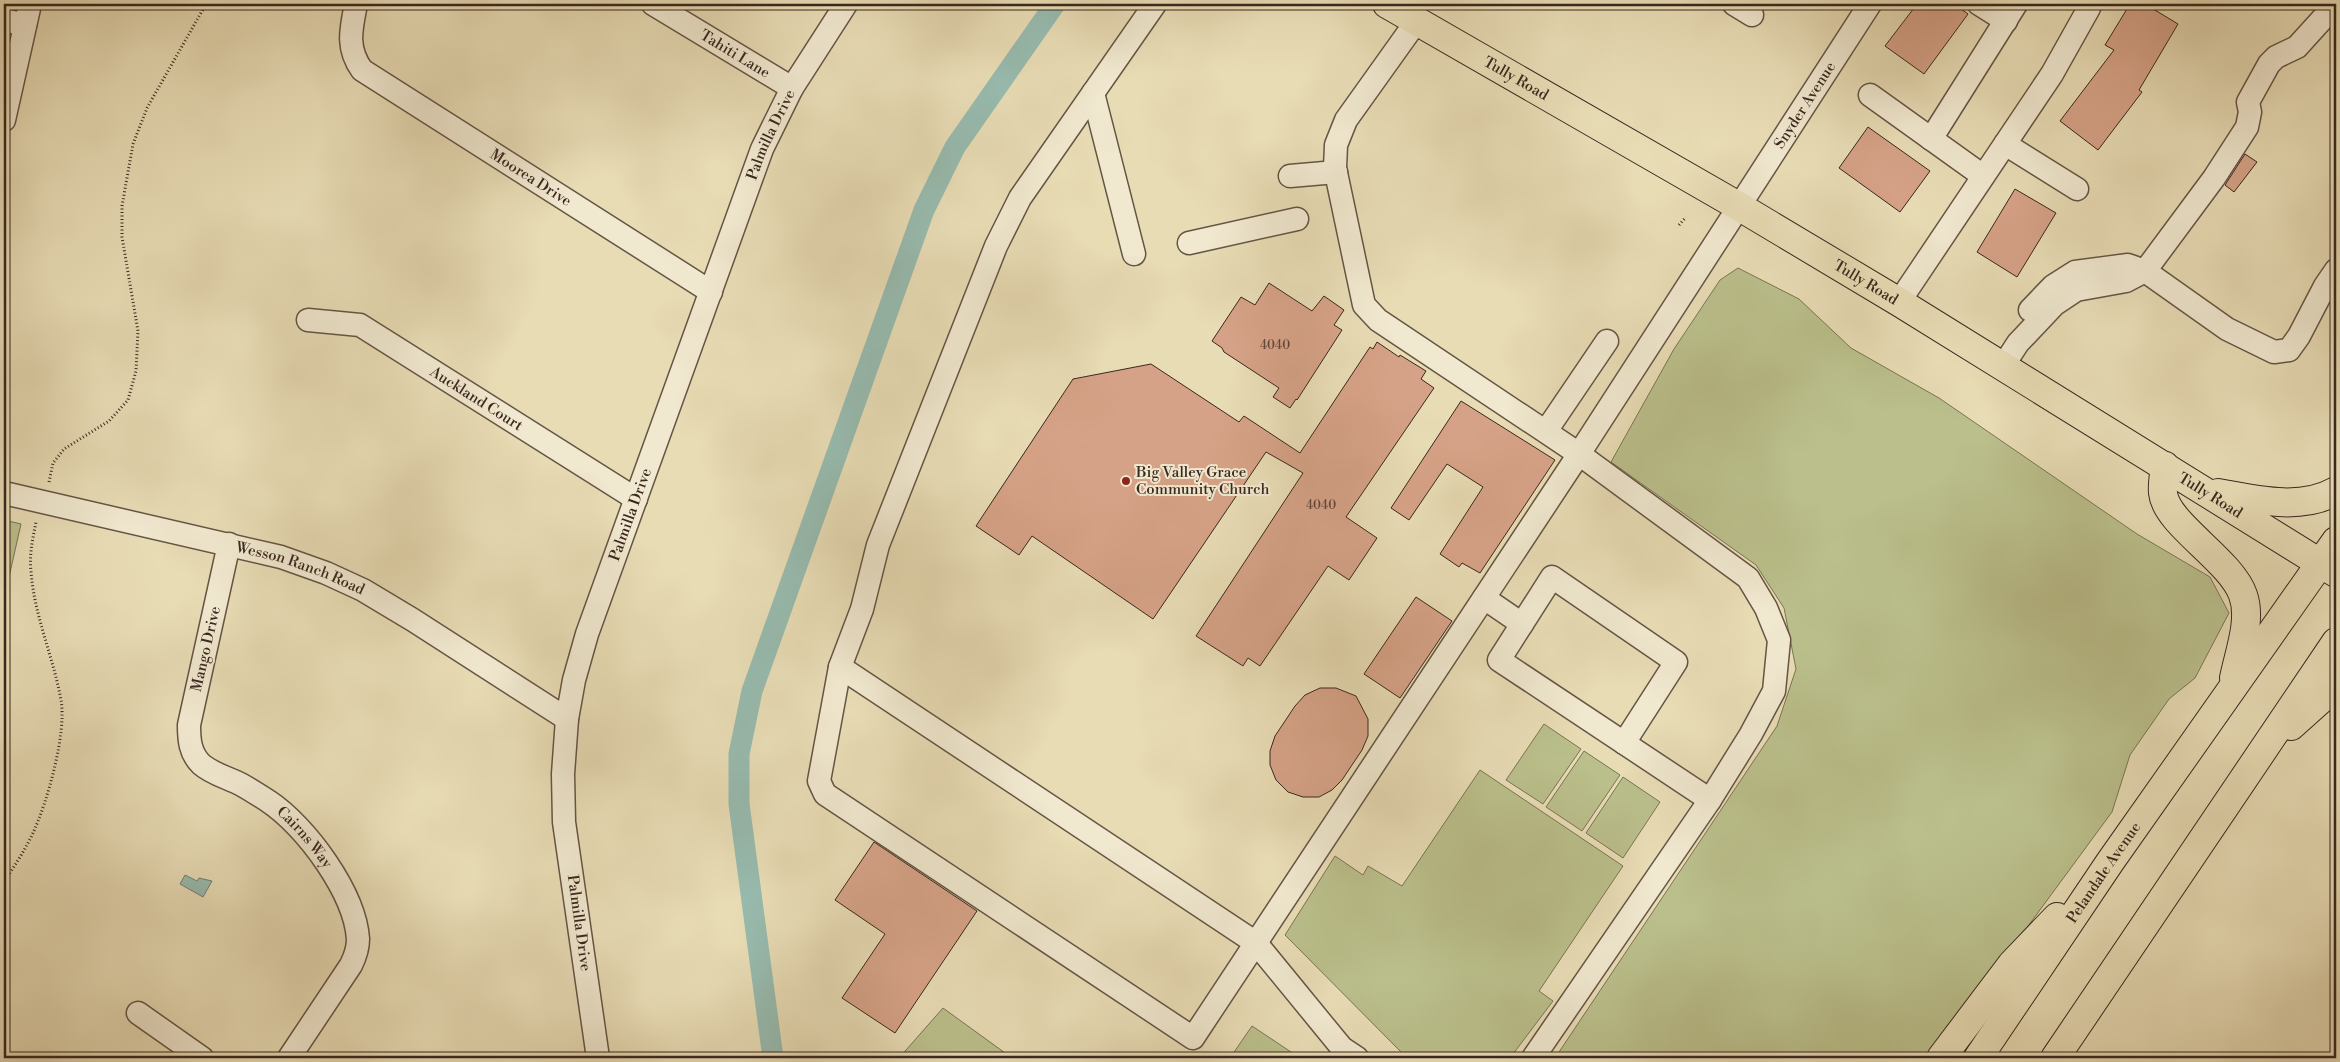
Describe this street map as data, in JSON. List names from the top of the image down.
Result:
{
  "streets": {
    "main road": ["Tully Road", "Pelandale Avenue"],
    "street": [
      "Tahiti Lane",
      "Snyder Avenue",
      "Palmilla Drive",
      "Moorea Drive",
      "Auckland Court",
      "Wesson Ranch Road",
      "Mango Drive",
      "Cairns Way"
    ]
  },
  "crossings": [
    ["Tahiti Lane", "Palmilla Drive"],
    ["Tully Road", "Snyder Avenue"],
    ["Tully Road", "Pelandale Avenue"],
    ["Palmilla Drive", "Moorea Drive"],
    ["Palmilla Drive", "Auckland Court"],
    ["Palmilla Drive", "Wesson Ranch Road"],
    ["Wesson Ranch Road", "Mango Drive"],
    ["Mango Drive", "Cairns Way"]
  ],
  "places": ["Big Valley Grace Community Church"],
  "house_numbers": ["4040", "4040"]
}
